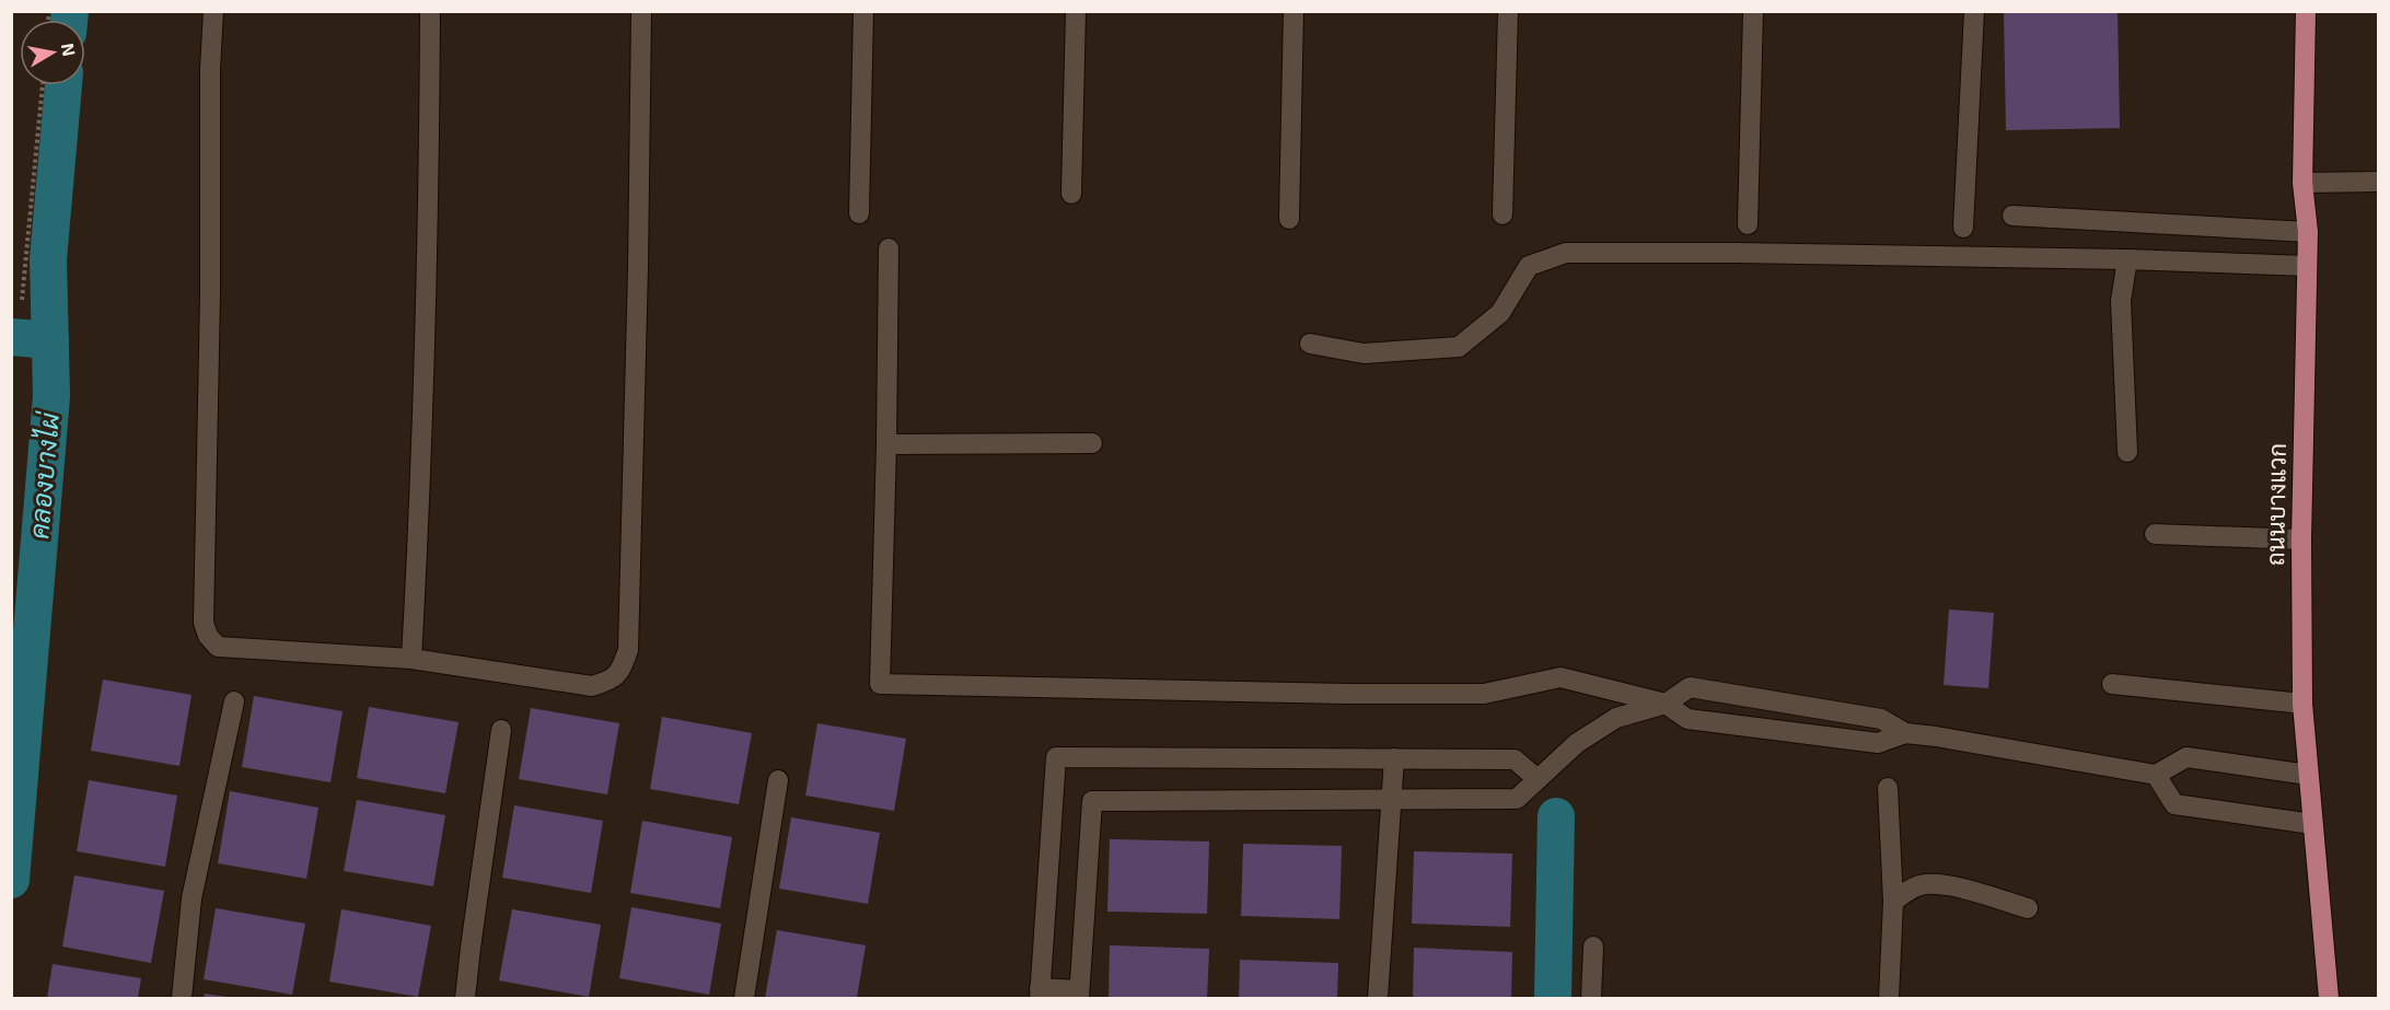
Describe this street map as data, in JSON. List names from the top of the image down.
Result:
{
  "streets": {
    "main road": ["ถนนบางแวก"]
  },
  "water": ["คลองบางไผ่"],
  "north": "right"
}
